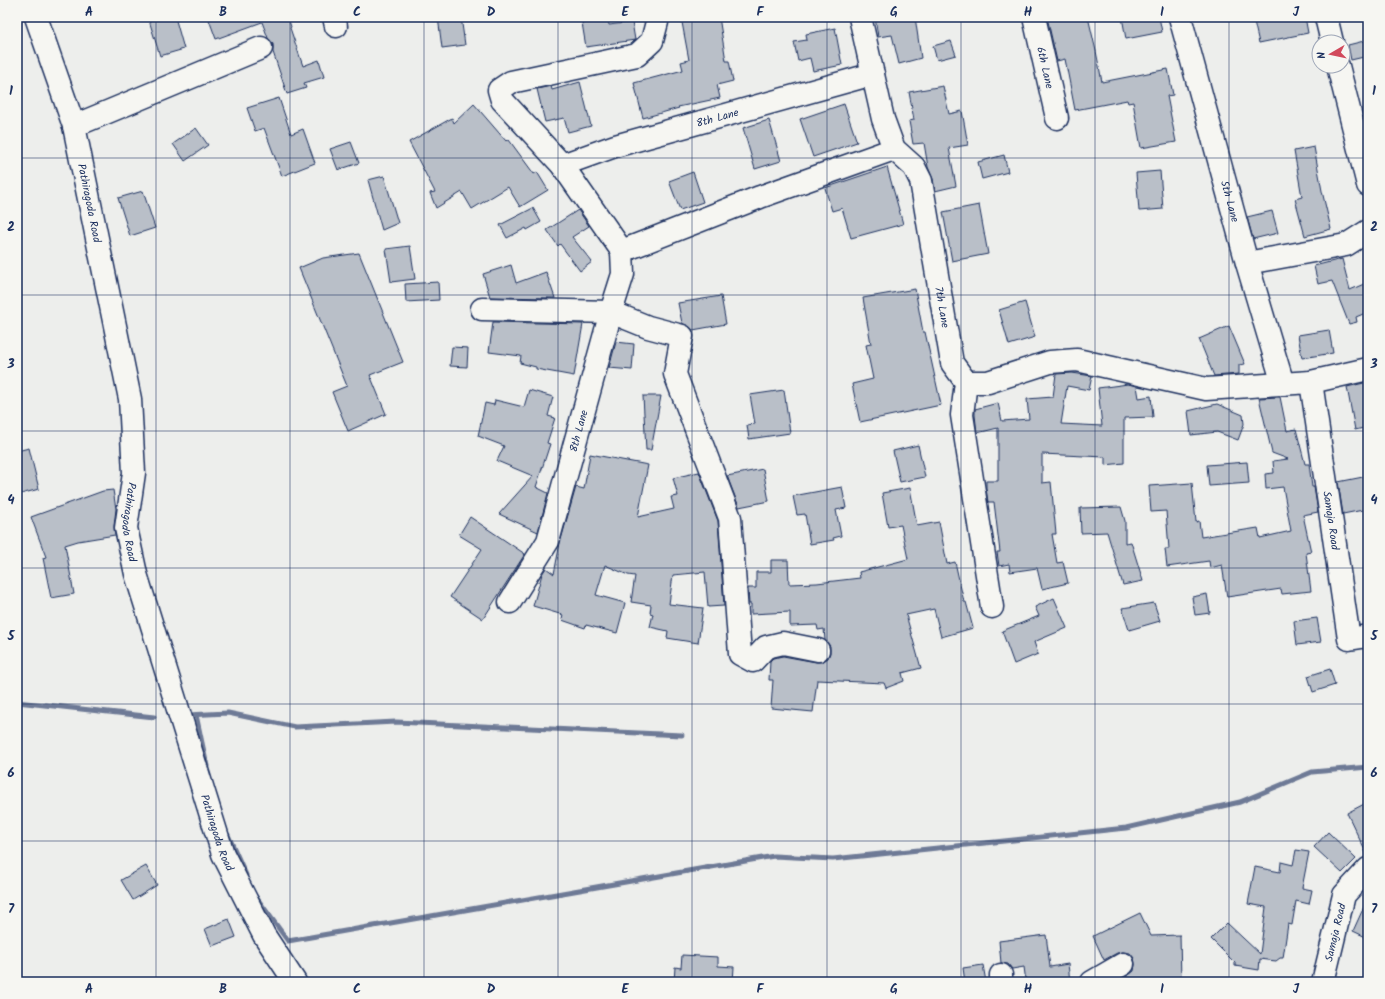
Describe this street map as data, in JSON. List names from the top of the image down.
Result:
{
  "streets": {
    "street": [
      "6th Lane",
      "8th Lane",
      "5th Lane",
      "Pathiragoda Road",
      "7th Lane",
      "Samaja Road"
    ]
  },
  "crossings": [
    ["8th Lane", "7th Lane"]
  ],
  "north": "left",
  "grid": {
    "columns": [
      "A",
      "B",
      "C",
      "D",
      "E",
      "F",
      "G",
      "H",
      "I",
      "J"
    ],
    "rows": [
      "1",
      "2",
      "3",
      "4",
      "5",
      "6",
      "7"
    ]
  }
}
